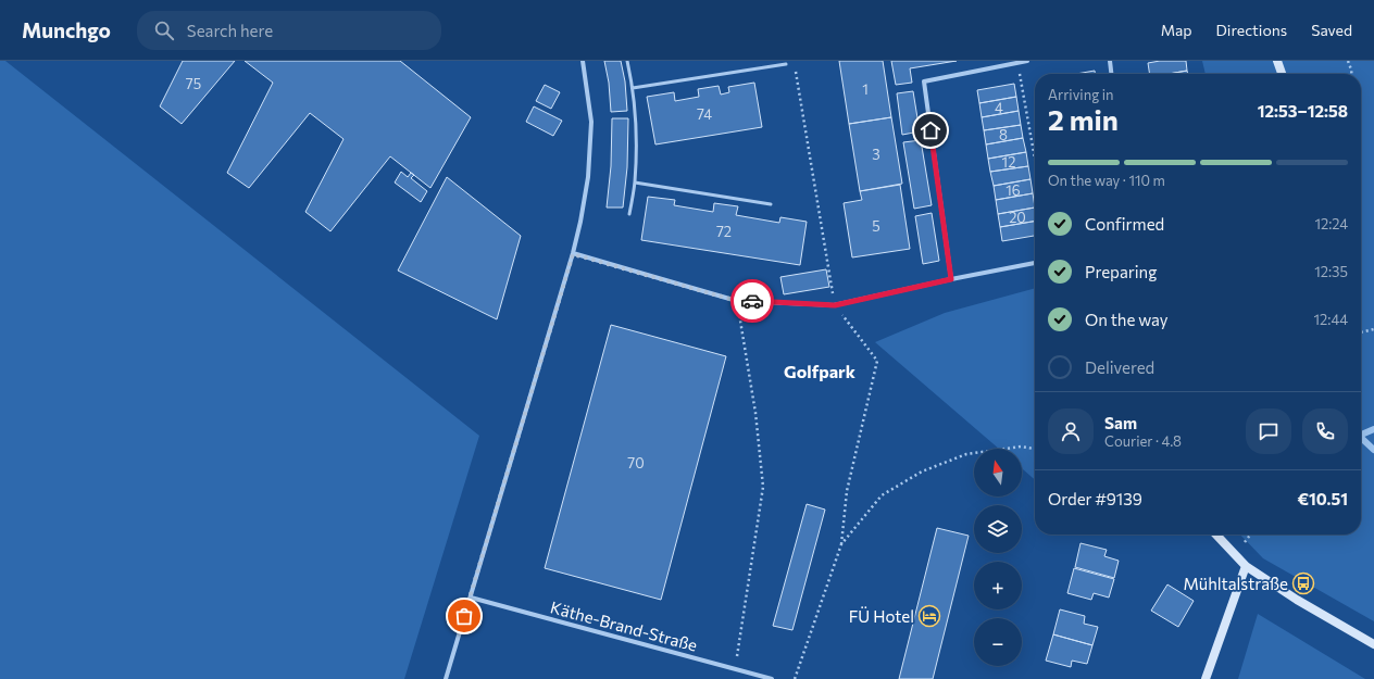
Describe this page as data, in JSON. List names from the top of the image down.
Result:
{
  "streets": {
    "street": ["Käthe-Brand-Straße"]
  },
  "districts": ["Golfpark"],
  "places": {
    "bus stop": ["Mühltalstraße"],
    "hotel": ["FÜ Hotel"]
  },
  "house_numbers": [
    "75",
    "1",
    "4",
    "74",
    "8",
    "3",
    "12",
    "16",
    "20",
    "5",
    "72",
    "70"
  ],
  "north": "top",
  "page": {
    "header": "Munchgo",
    "search": "Search here",
    "nav": ["Map", "Directions", "Saved"],
    "heading": ["2 min", "Arriving in", "12:53–12:58"],
    "panel": [
      "Sam",
      "Courier · 4.8",
      "Order #9139",
      "€10.51"
    ],
    "bar": "On the way · 110 m",
    "list": [
      ["Confirmed", "12:24"],
      ["Preparing", "12:35"],
      ["On the way", "12:44"],
      "Delivered"
    ],
    "map_buttons": ["+", "−"]
  }
}
